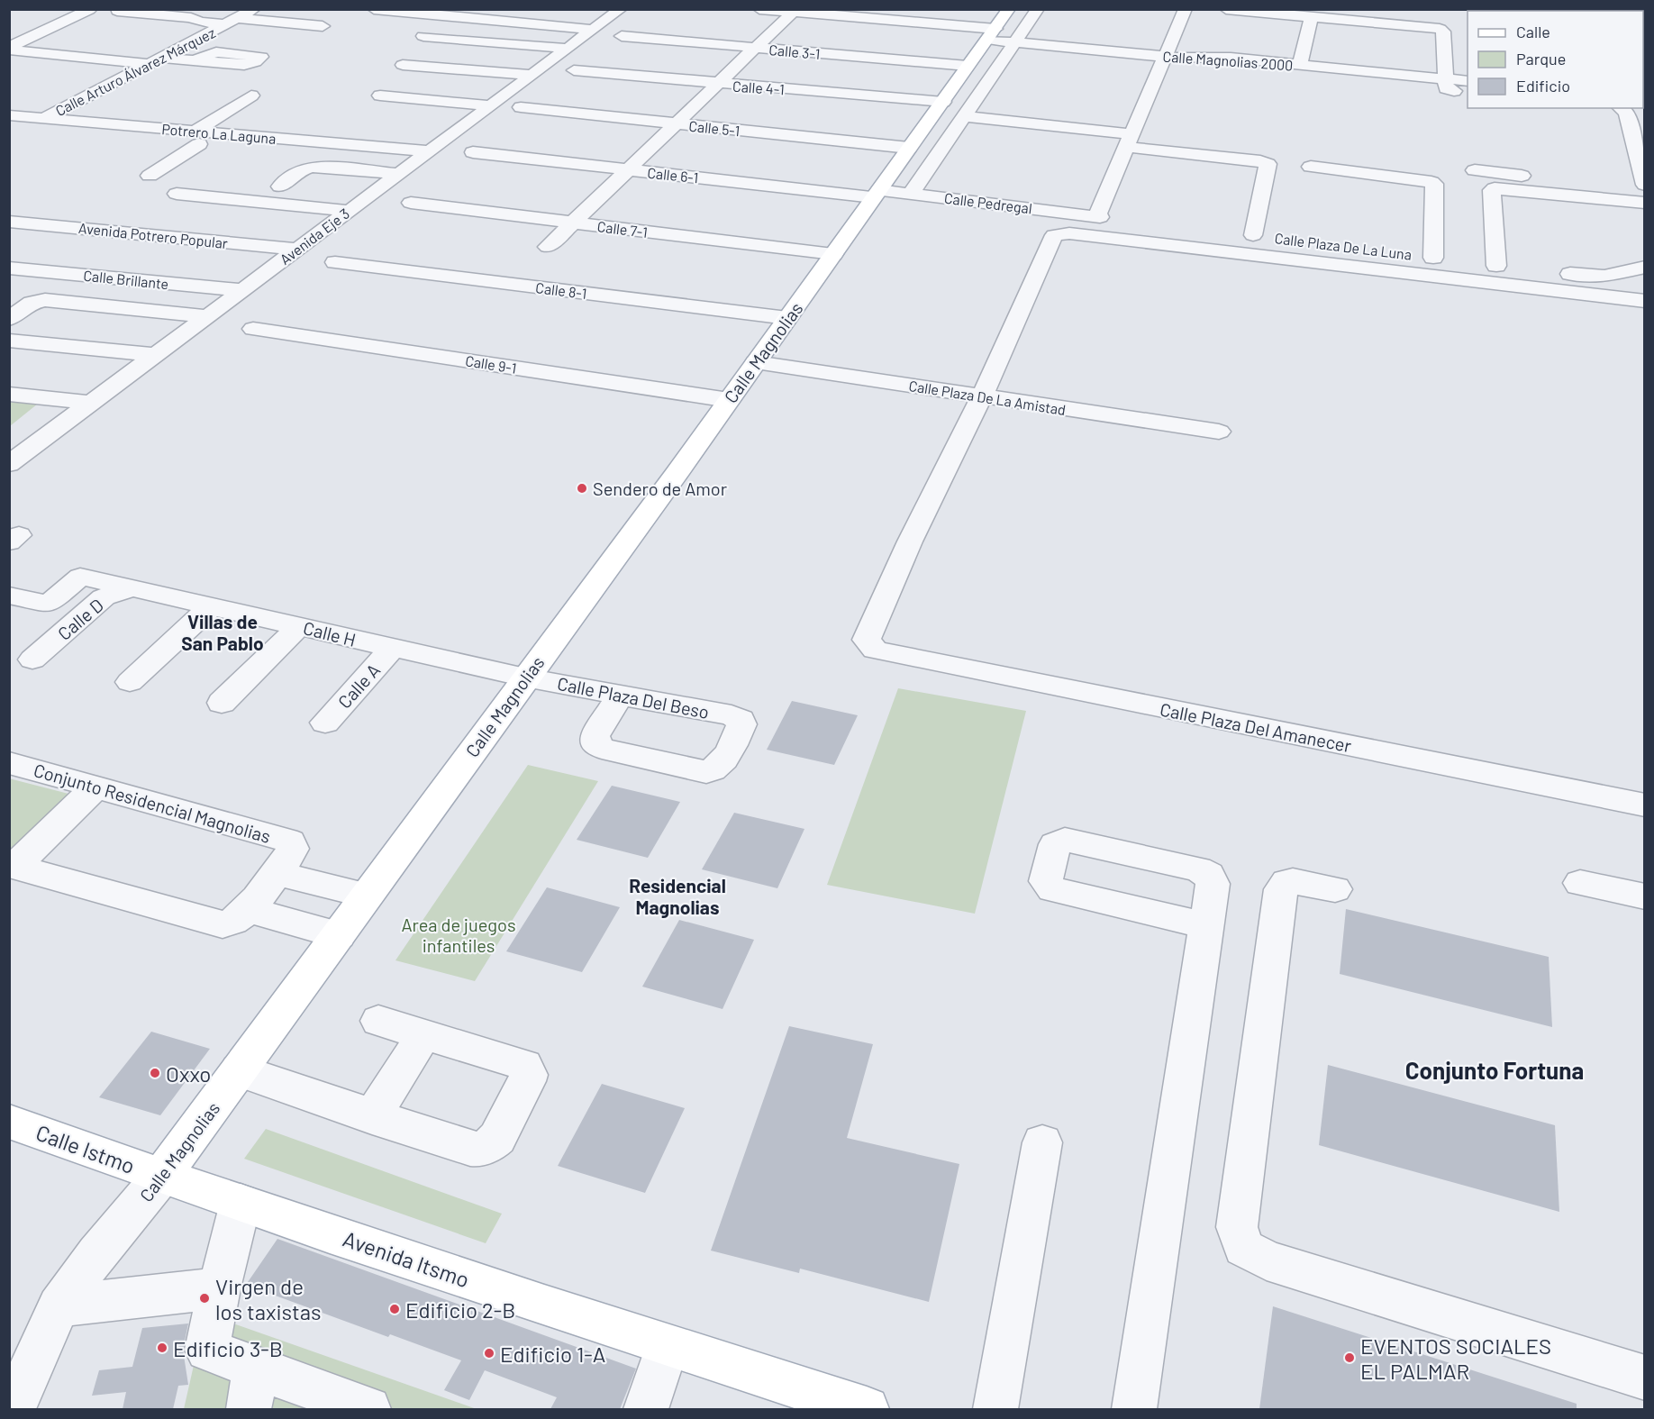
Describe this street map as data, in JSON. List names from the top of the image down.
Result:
{
  "streets": {
    "main road": ["Calle Magnolias", "Calle Istmo", "Avenida Itsmo"],
    "street": [
      "Calle 3-1",
      "Calle Magnolias 2000",
      "Calle Arturo Álvarez Márquez",
      "Calle 4-1",
      "Calle 5-1",
      "Potrero La Laguna",
      "Calle 6-1",
      "Calle Pedregal",
      "Calle 7-1",
      "Avenida Potrero Popular",
      "Avenida Eje 3",
      "Calle Plaza De La Luna",
      "Calle Brillante",
      "Calle 8-1",
      "Calle 9-1",
      "Calle Plaza De La Amistad",
      "Calle D",
      "Calle H",
      "Calle A",
      "Calle Plaza Del Beso",
      "Calle Plaza Del Amanecer",
      "Conjunto Residencial Magnolias"
    ]
  },
  "crossings": [
    ["Calle 3-1", "Calle Magnolias"],
    ["Calle Magnolias 2000", "Calle Magnolias"],
    ["Calle Arturo Álvarez Márquez", "Potrero La Laguna"],
    ["Calle 4-1", "Calle Plaza De La Luna"],
    ["Calle 4-1", "Calle Magnolias"],
    ["Calle 5-1", "Calle Magnolias"],
    ["Potrero La Laguna", "Avenida Eje 3"],
    ["Calle 6-1", "Calle Pedregal"],
    ["Calle 6-1", "Calle Magnolias"],
    ["Calle Pedregal", "Calle Magnolias"],
    ["Calle 7-1", "Calle Magnolias"],
    ["Avenida Potrero Popular", "Avenida Eje 3"],
    ["Avenida Eje 3", "Calle Brillante"],
    ["Calle 8-1", "Calle Magnolias"],
    ["Calle Magnolias", "Calle 9-1"],
    ["Calle Magnolias", "Calle Plaza De La Amistad"],
    ["Calle Magnolias", "Calle H"],
    ["Calle Magnolias", "Calle Plaza Del Beso"],
    ["Calle Magnolias", "Calle Istmo"],
    ["Calle Magnolias", "Avenida Itsmo"],
    ["Calle Plaza De La Amistad", "Calle Plaza Del Amanecer"],
    ["Calle D", "Calle H"],
    ["Calle H", "Calle A"],
    ["Calle H", "Calle Plaza Del Beso"],
    ["Calle Istmo", "Avenida Itsmo"]
  ],
  "districts": ["Villas de San Pablo", "Residencial Magnolias", "Conjunto Fortuna"],
  "parks": ["Area de juegos infantiles"],
  "places": [
    "Sendero de Amor",
    "Oxxo",
    "Virgen de los taxistas",
    "Edificio 2-B",
    "Edificio 3-B",
    "Edificio 1-A",
    "EVENTOS SOCIALES EL PALMAR"
  ],
  "legend": ["Calle", "Parque", "Edificio"]
}
